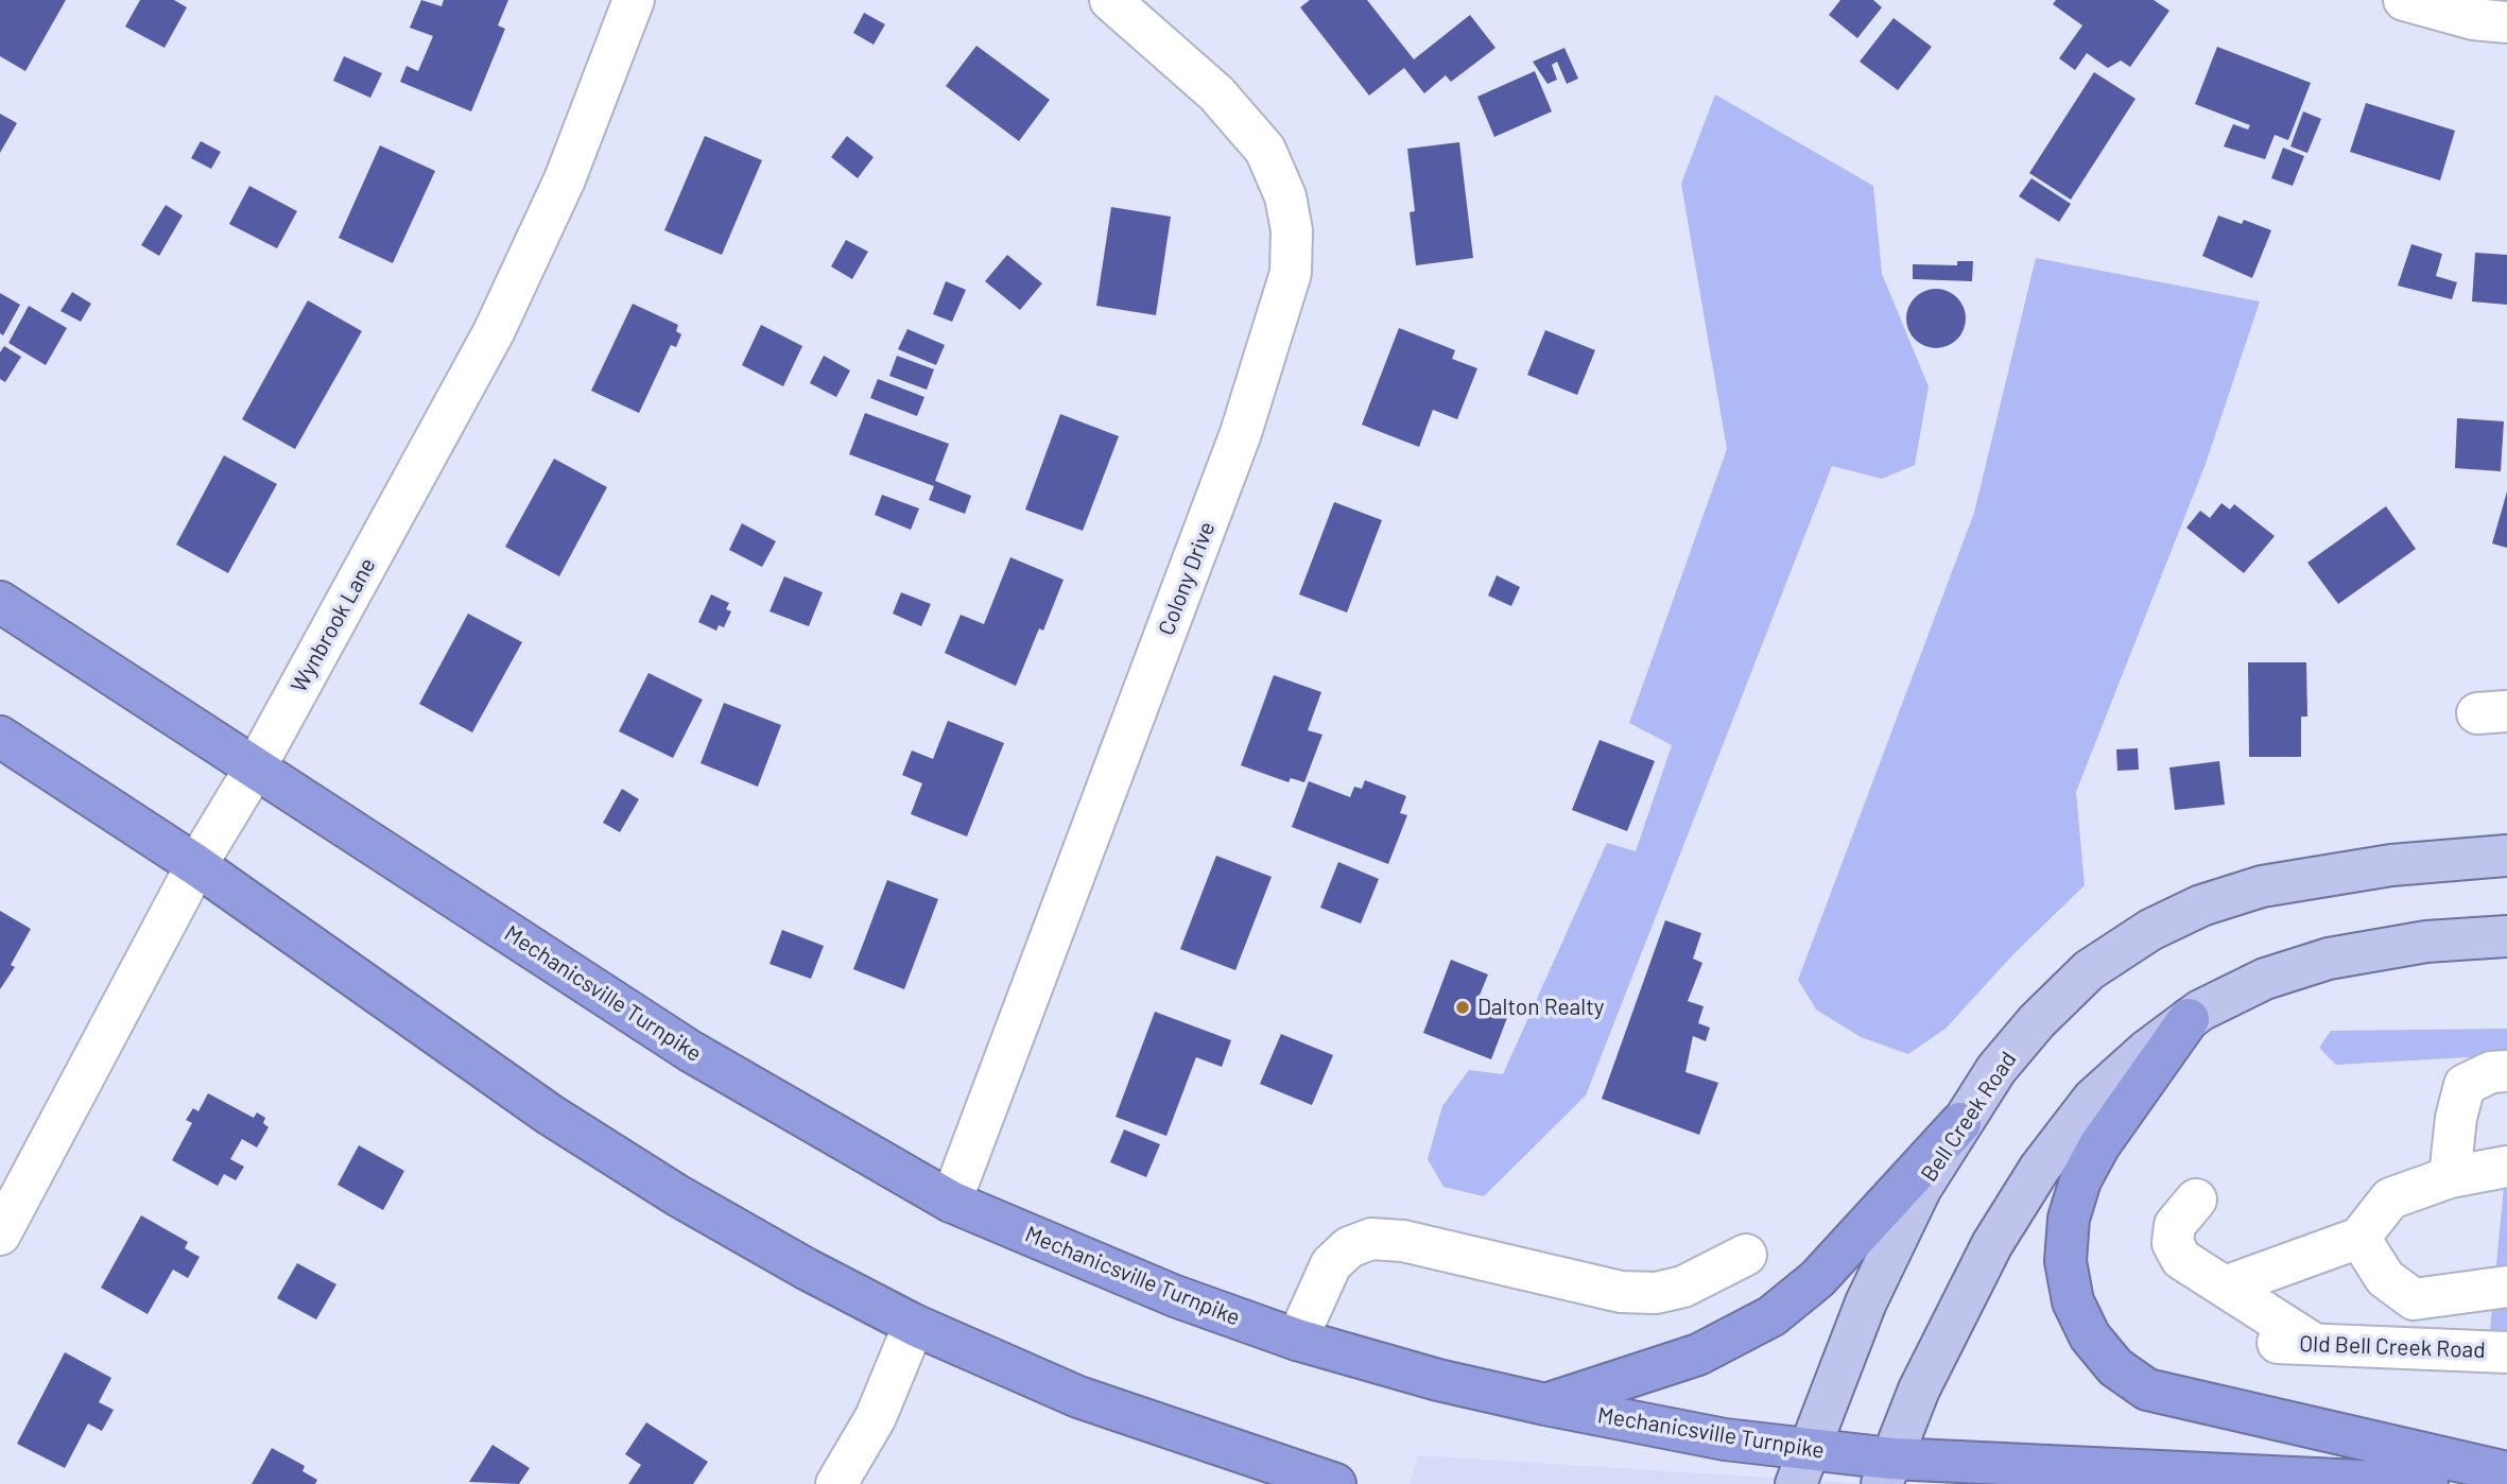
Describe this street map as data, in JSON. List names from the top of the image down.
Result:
{
  "streets": {
    "highway": ["Mechanicsville Turnpike"],
    "main road": ["Bell Creek Road"],
    "street": ["Colony Drive", "Wynbrook Lane", "Old Bell Creek Road"]
  },
  "crossings": [
    ["Colony Drive", "Mechanicsville Turnpike"],
    ["Wynbrook Lane", "Mechanicsville Turnpike"],
    ["Mechanicsville Turnpike", "Bell Creek Road"]
  ],
  "places": ["Dalton Realty"]
}
